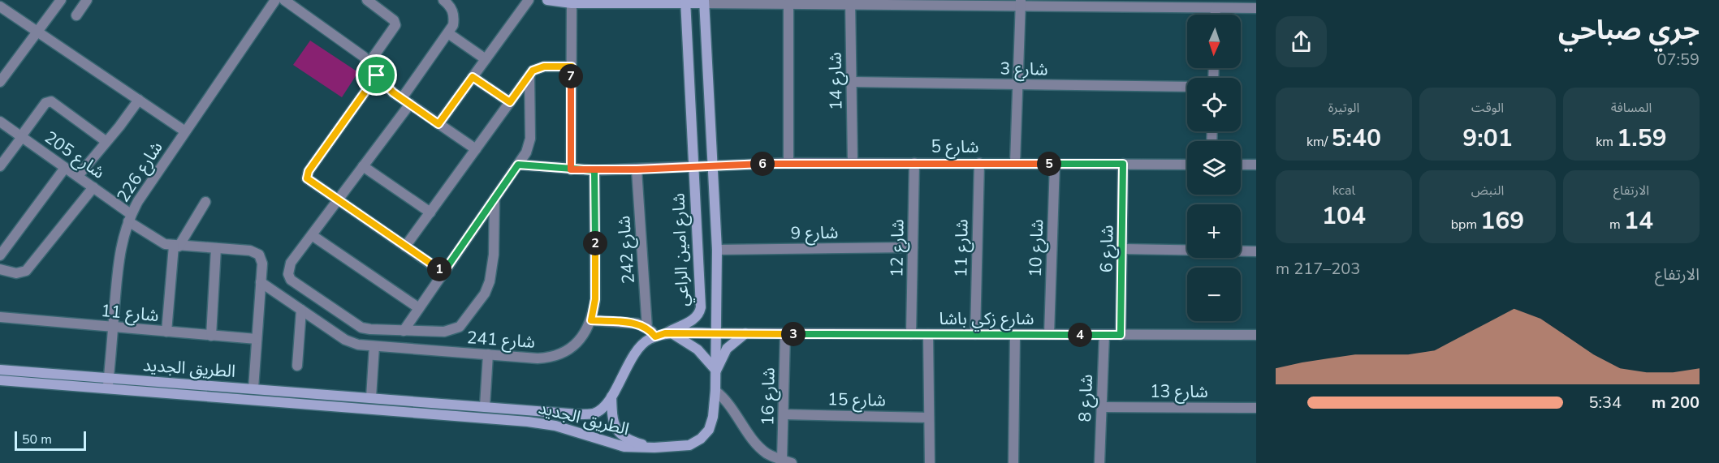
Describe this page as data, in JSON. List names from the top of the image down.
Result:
{
  "streets": {
    "street": [
      "شارع 3",
      "شارع 14",
      "شارع 5",
      "شارع 205",
      "شارع 226",
      "شارع 9",
      "شارع 12",
      "شارع 11",
      "شارع 10",
      "شارع 6",
      "شارع 242",
      "شارع امين الراعي",
      "شارع زكي باشا",
      "شارع 241",
      "الطريق الجديد",
      "شارع 13",
      "شارع 16",
      "شارع 8",
      "شارع 15"
    ]
  },
  "crossings": [
    ["شارع 3", "شارع 14"],
    ["شارع 14", "شارع 5"],
    ["شارع 5", "شارع 12"],
    ["شارع 5", "شارع 11"],
    ["شارع 5", "شارع 10"],
    ["شارع 5", "شارع 6"],
    ["شارع 5", "شارع 242"],
    ["شارع 5", "شارع امين الراعي"],
    ["شارع 5", "شارع 241"],
    ["شارع 205", "شارع 226"],
    ["شارع 226", "شارع 11"],
    ["شارع 226", "الطريق الجديد"],
    ["شارع 9", "شارع 12"],
    ["شارع 9", "شارع امين الراعي"],
    ["شارع 12", "شارع زكي باشا"],
    ["شارع 11", "شارع زكي باشا"],
    ["شارع 10", "شارع زكي باشا"],
    ["شارع 6", "شارع زكي باشا"],
    ["شارع امين الراعي", "شارع زكي باشا"],
    ["شارع امين الراعي", "الطريق الجديد"],
    ["شارع زكي باشا", "الطريق الجديد"],
    ["شارع زكي باشا", "شارع 16"],
    ["شارع زكي باشا", "شارع 8"],
    ["شارع 13", "شارع 8"],
    ["شارع 16", "شارع 15"]
  ],
  "scale_bar": "50 m",
  "north": "bottom",
  "page": {
    "heading": ["جري صباحي", "07:59"],
    "map_buttons": ["+", "−"],
    "pins": [
      "7",
      "5",
      "6",
      "2",
      "1",
      "3",
      "4"
    ],
    "stats": [
      ["المسافة", "1.59 km"],
      ["الوقت", "9:01"],
      ["الوتيرة", "5:40 /km"],
      ["الارتفاع", "14 m"],
      ["النبض", "169 bpm"],
      ["kcal", "104"]
    ],
    "chart": ["الارتفاع", "203–217 m"],
    "list": [
      {
        "name": "200 m",
        "note": "5:34"
      }
    ],
    "scale": "50 m"
  }
}
